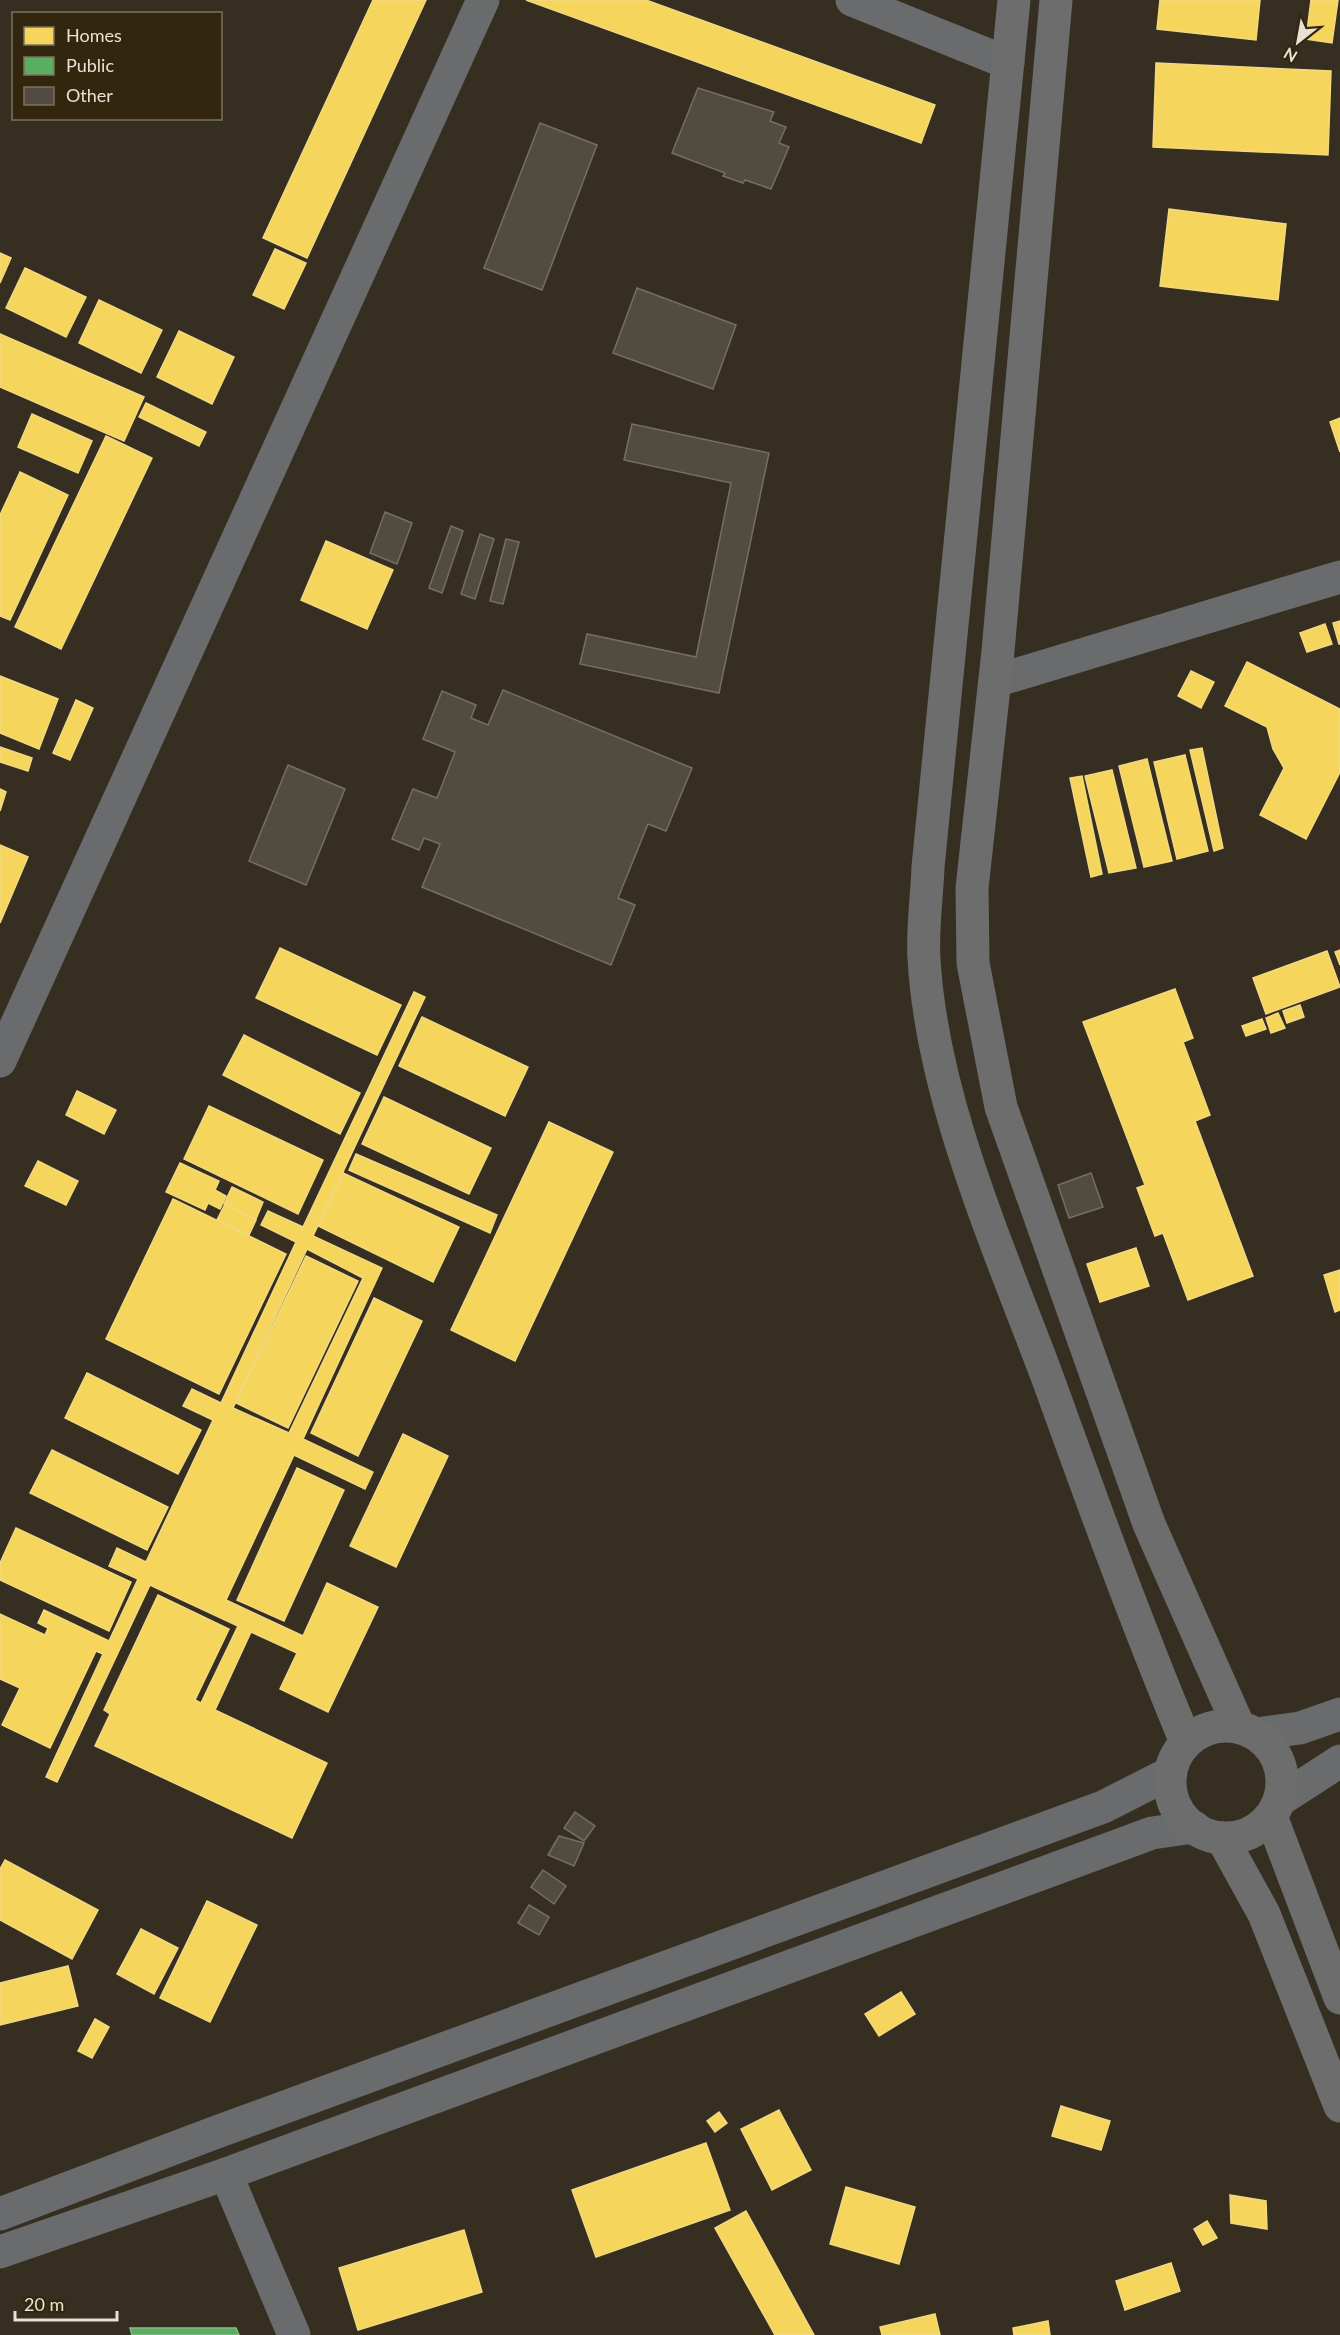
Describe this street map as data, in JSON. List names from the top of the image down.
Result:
{
  "legend": ["Homes", "Public", "Other"],
  "scale_bar": "20 m",
  "north": "bottom left"
}
